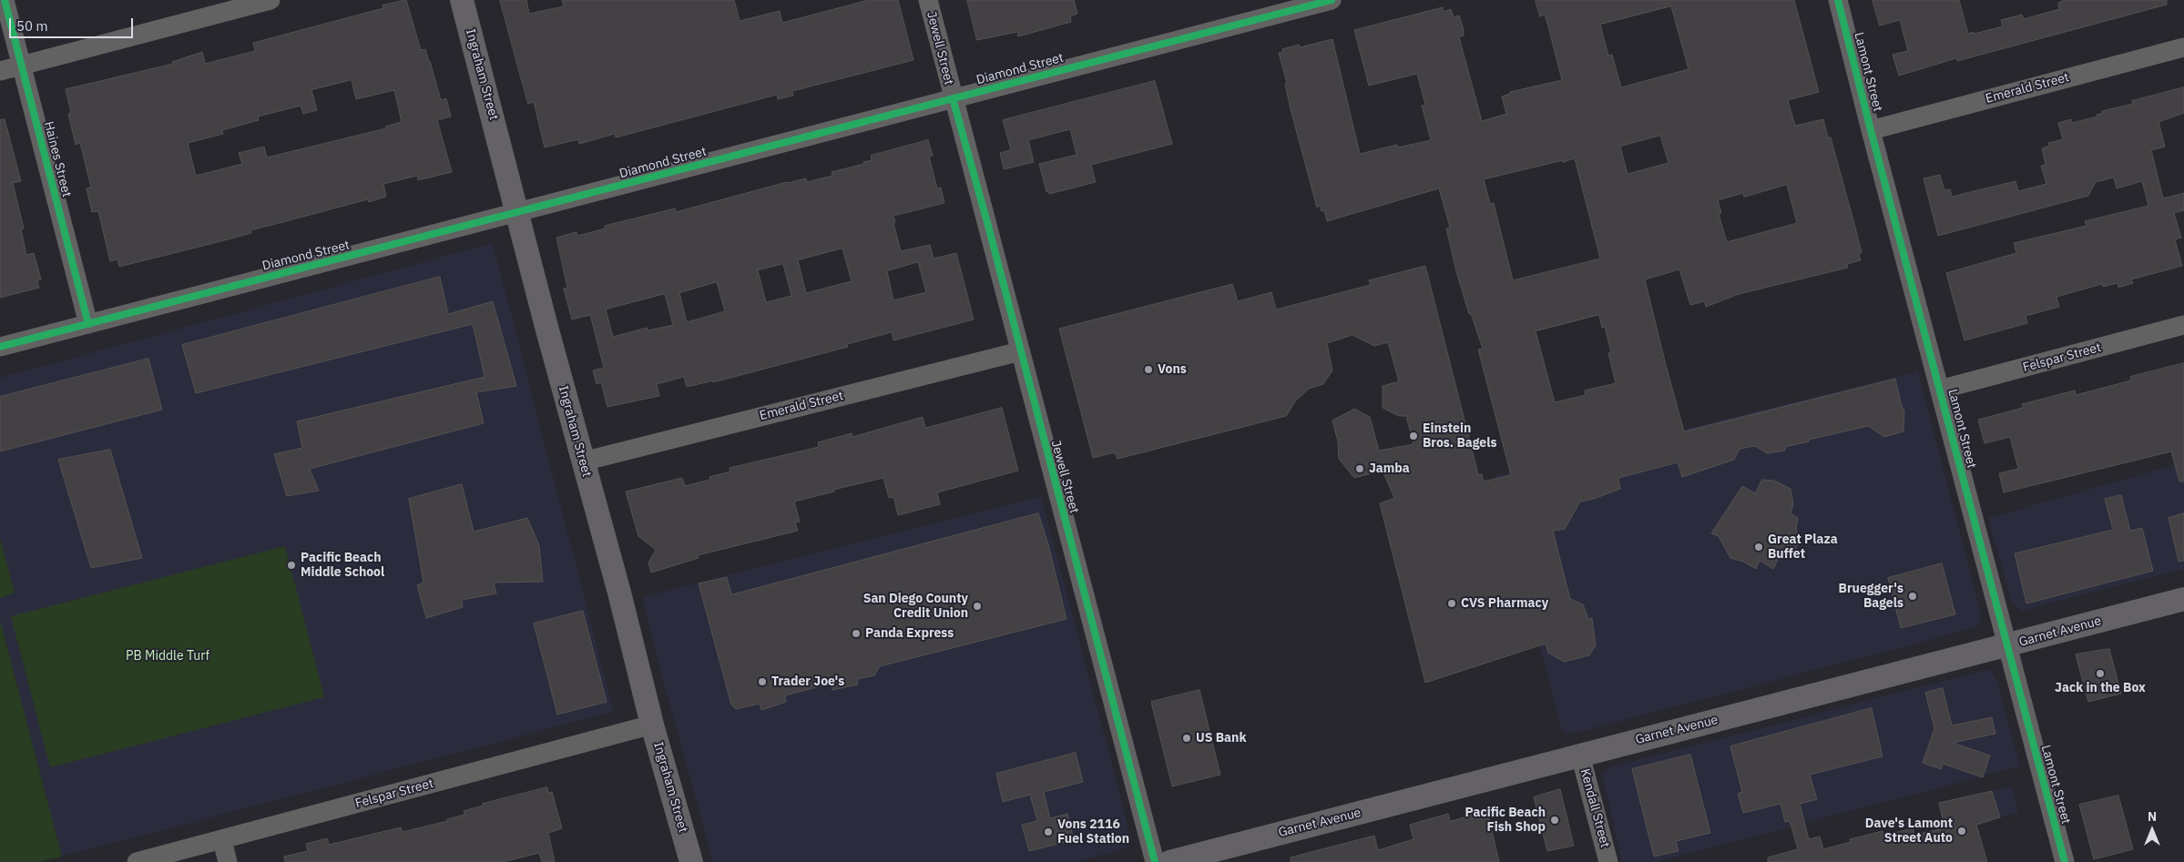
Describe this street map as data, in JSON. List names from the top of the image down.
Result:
{
  "streets": {
    "main road": ["Ingraham Street", "Garnet Avenue"],
    "street": [
      "Jewell Street",
      "Diamond Street",
      "Lamont Street",
      "Emerald Street",
      "Haines Street",
      "Felspar Street",
      "Kendall Street"
    ]
  },
  "crossings": [
    ["Jewell Street", "Diamond Street"],
    ["Jewell Street", "Emerald Street"],
    ["Diamond Street", "Ingraham Street"],
    ["Diamond Street", "Haines Street"],
    ["Lamont Street", "Emerald Street"],
    ["Lamont Street", "Felspar Street"],
    ["Lamont Street", "Garnet Avenue"],
    ["Ingraham Street", "Emerald Street"],
    ["Ingraham Street", "Felspar Street"],
    ["Garnet Avenue", "Kendall Street"]
  ],
  "parks": ["PB Middle Turf"],
  "places": [
    "Vons",
    "Einstein Bros. Bagels",
    "Jamba",
    "Great Plaza Buffet",
    "Pacific Beach Middle School",
    "Bruegger's Bagels",
    "CVS Pharmacy",
    "San Diego County Credit Union",
    "Panda Express",
    "Jack in the Box",
    "Trader Joe's",
    "US Bank",
    "Pacific Beach Fish Shop",
    "Dave's Lamont Street Auto",
    "Vons 2116 Fuel Station"
  ],
  "scale_bar": "50 m",
  "north": "top"
}
